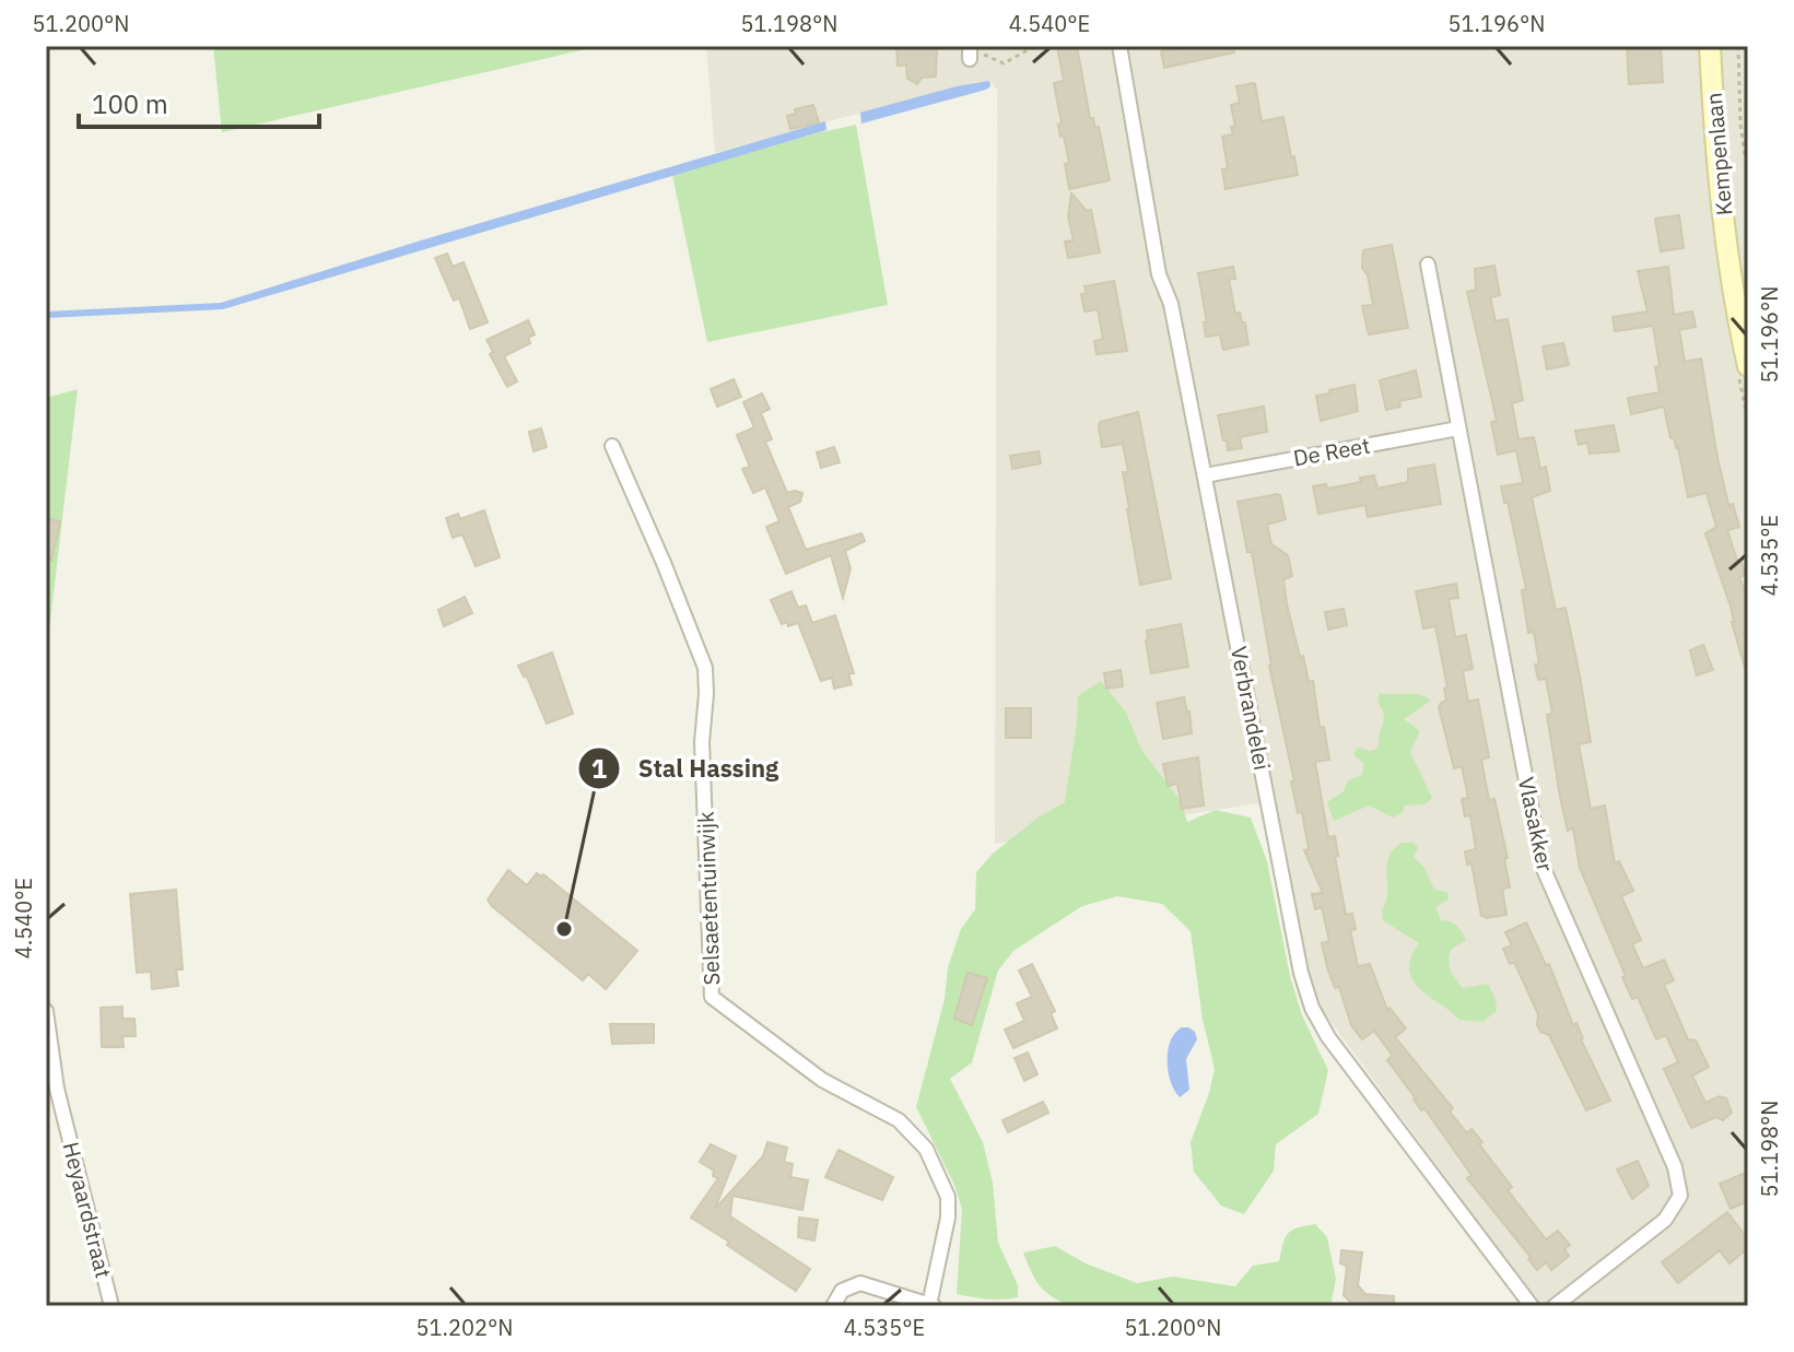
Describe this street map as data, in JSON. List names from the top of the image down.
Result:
{
  "streets": {
    "main road": ["Kempenlaan"],
    "street": [
      "De Reet",
      "Verbrandelei",
      "Vlasakker",
      "Selsaetentuinwijk",
      "Heyaardstraat"
    ]
  },
  "crossings": [
    ["De Reet", "Verbrandelei"],
    ["De Reet", "Vlasakker"]
  ],
  "places": ["Stal Hassing"],
  "scale_bar": "100 m",
  "coordinates": [
    "51.200°N",
    "51.198°N",
    "4.540°E",
    "51.196°N",
    "4.535°E",
    "51.202°N"
  ]
}
